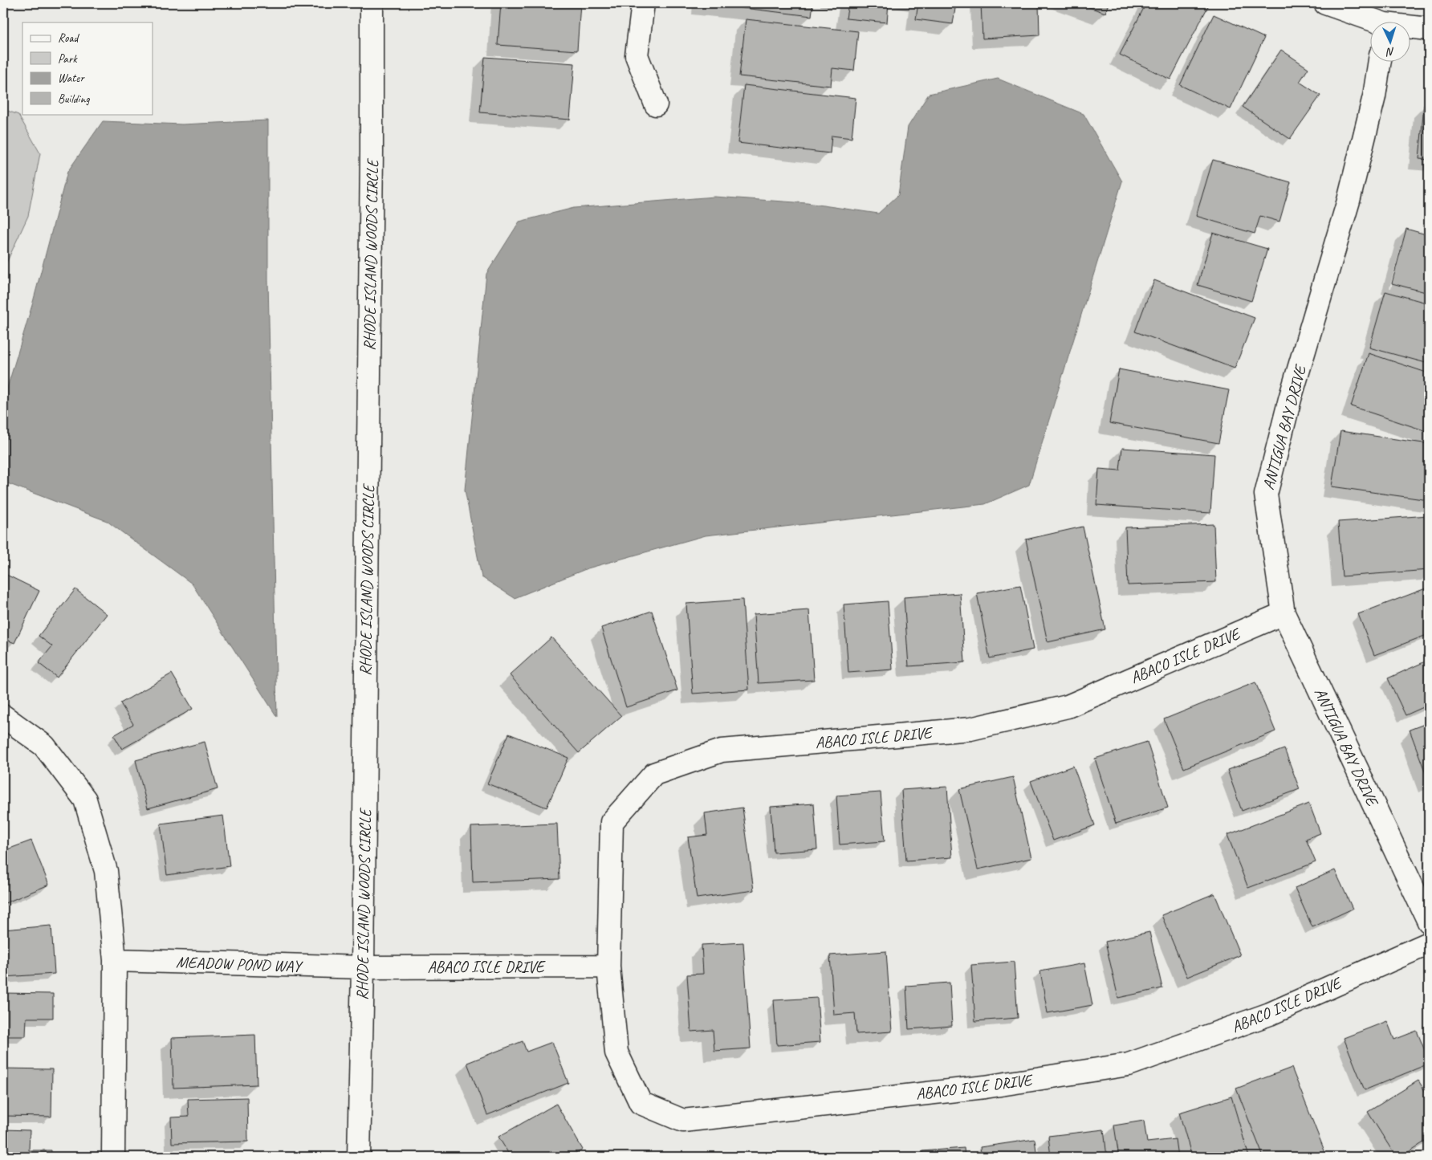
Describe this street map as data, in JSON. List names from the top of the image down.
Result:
{
  "streets": {
    "street": [
      "RHODE ISLAND WOODS CIRCLE",
      "ANTIGUA BAY DRIVE",
      "ABACO ISLE DRIVE",
      "MEADOW POND WAY"
    ]
  },
  "crossings": [
    ["RHODE ISLAND WOODS CIRCLE", "ABACO ISLE DRIVE"],
    ["RHODE ISLAND WOODS CIRCLE", "MEADOW POND WAY"],
    ["ANTIGUA BAY DRIVE", "ABACO ISLE DRIVE"],
    ["ABACO ISLE DRIVE", "MEADOW POND WAY"]
  ],
  "legend": [
    "Road",
    "Park",
    "Water",
    "Building"
  ],
  "north": "bottom"
}
